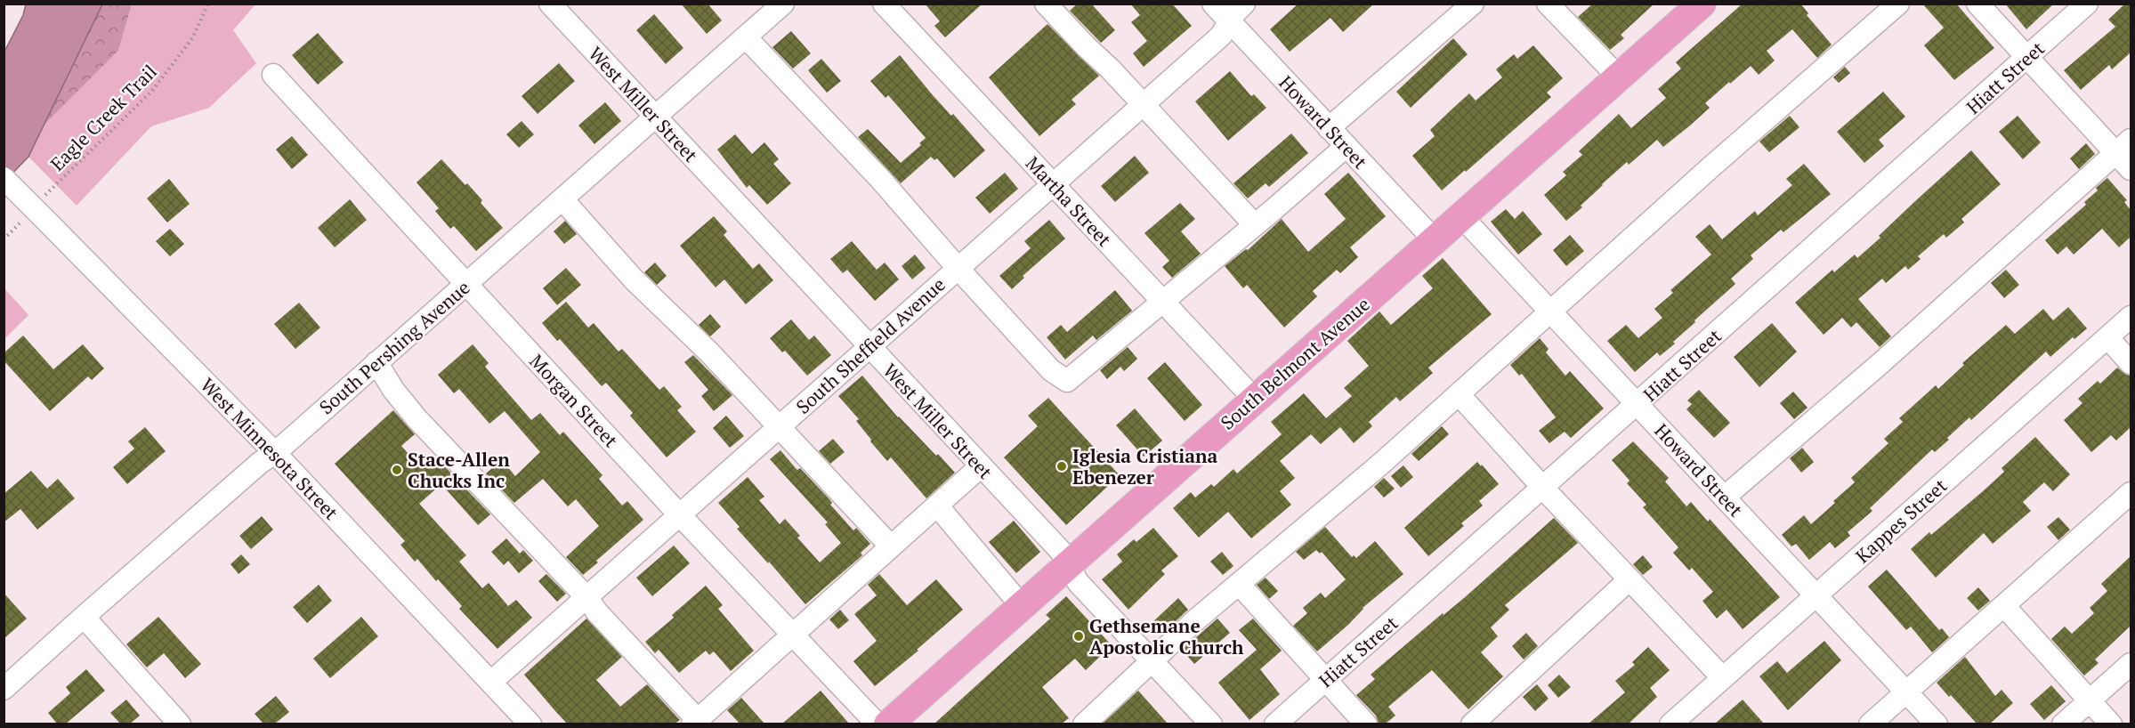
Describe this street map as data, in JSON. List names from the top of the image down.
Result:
{
  "streets": {
    "main road": ["South Belmont Avenue"],
    "street": [
      "Hiatt Street",
      "West Miller Street",
      "Howard Street",
      "Martha Street",
      "South Sheffield Avenue",
      "South Pershing Avenue",
      "Morgan Street",
      "West Minnesota Street",
      "Kappes Street"
    ],
    "path": ["Eagle Creek Trail"]
  },
  "crossings": [
    ["Hiatt Street", "Howard Street"],
    ["West Miller Street", "South Sheffield Avenue"],
    ["West Miller Street", "South Pershing Avenue"],
    ["West Miller Street", "South Belmont Avenue"],
    ["Howard Street", "South Sheffield Avenue"],
    ["Howard Street", "South Belmont Avenue"],
    ["Howard Street", "Kappes Street"],
    ["Martha Street", "South Sheffield Avenue"],
    ["Martha Street", "South Belmont Avenue"],
    ["South Sheffield Avenue", "Morgan Street"],
    ["South Sheffield Avenue", "West Minnesota Street"],
    ["South Pershing Avenue", "Morgan Street"],
    ["South Pershing Avenue", "West Minnesota Street"]
  ],
  "places": ["Iglesia Cristiana Ebenezer", "Stace-Allen Chucks Inc", "Gethsemane Apostolic Church"]
}
